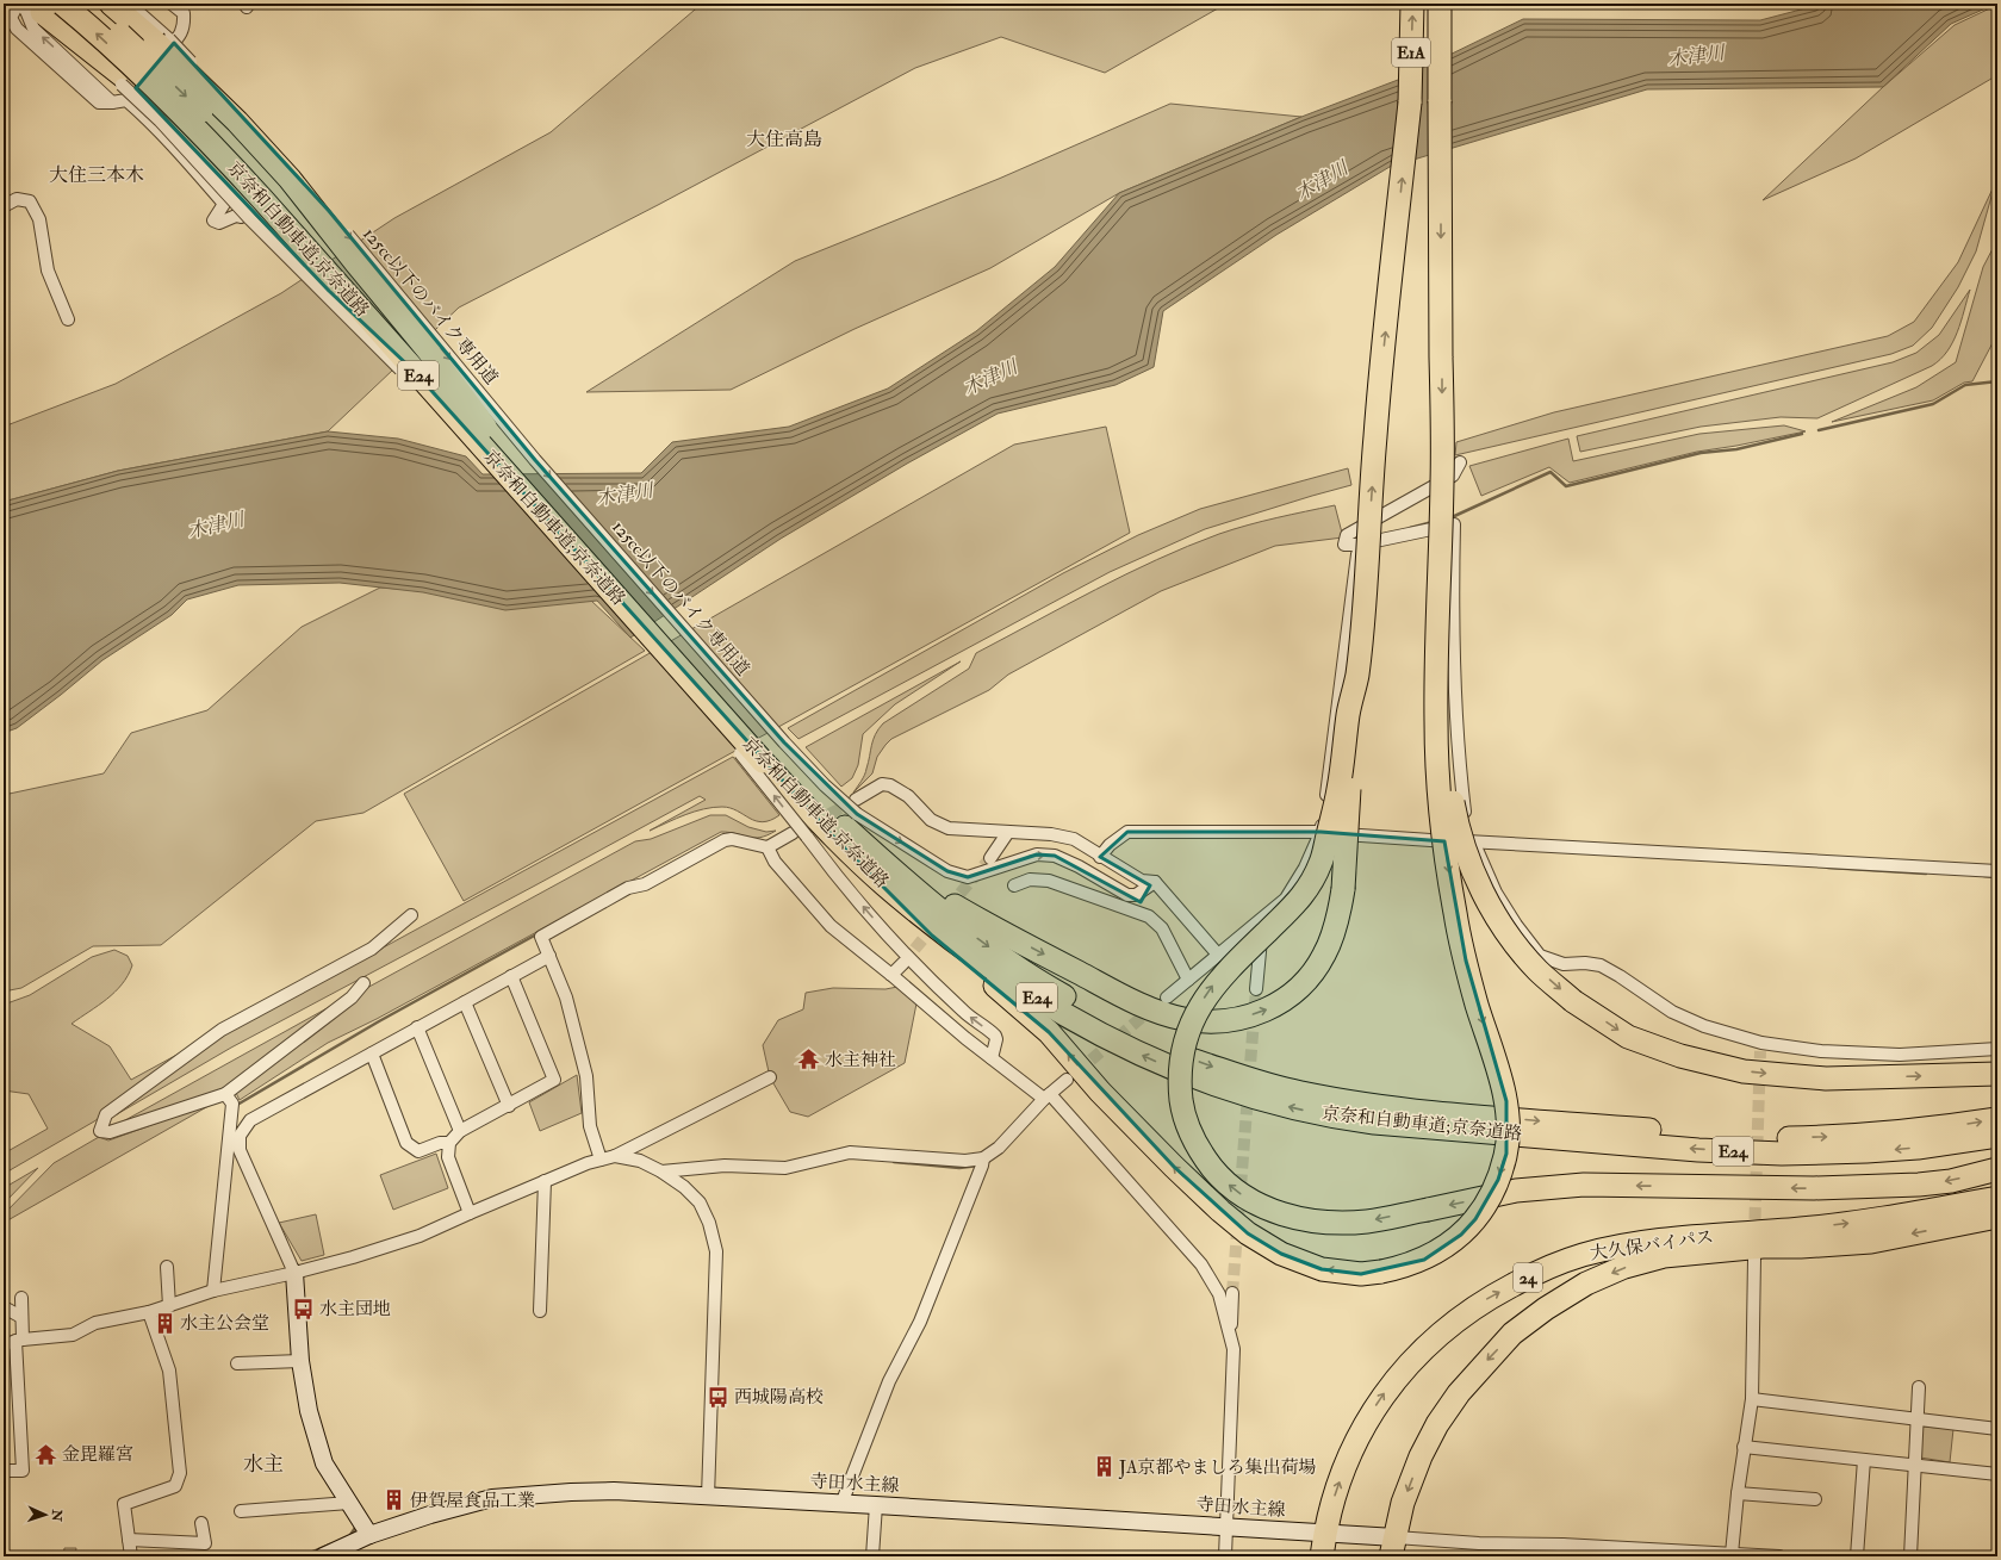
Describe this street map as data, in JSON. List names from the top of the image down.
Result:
{
  "streets": {
    "highway": [
      "E1A",
      "京奈和自動車道;京奈道路",
      "E24",
      "大久保バイパス",
      "24"
    ],
    "main road": ["寺田水主線"],
    "street": ["125cc以下のバイク専用道"]
  },
  "crossings": [
    ["京奈和自動車道;京奈道路", "125cc以下のバイク専用道"],
    ["大久保バイパス", "寺田水主線"]
  ],
  "districts": ["大住高島", "大住三本木", "水主"],
  "water": ["木津川"],
  "places": {
    "temple": ["水主神社", "金毘羅宮"],
    "bus stop": ["水主団地", "西城陽高校"],
    "building": ["水主公会堂", "JA京都やましろ集出荷場", "伊賀屋食品工業"]
  },
  "north": "right"
}
